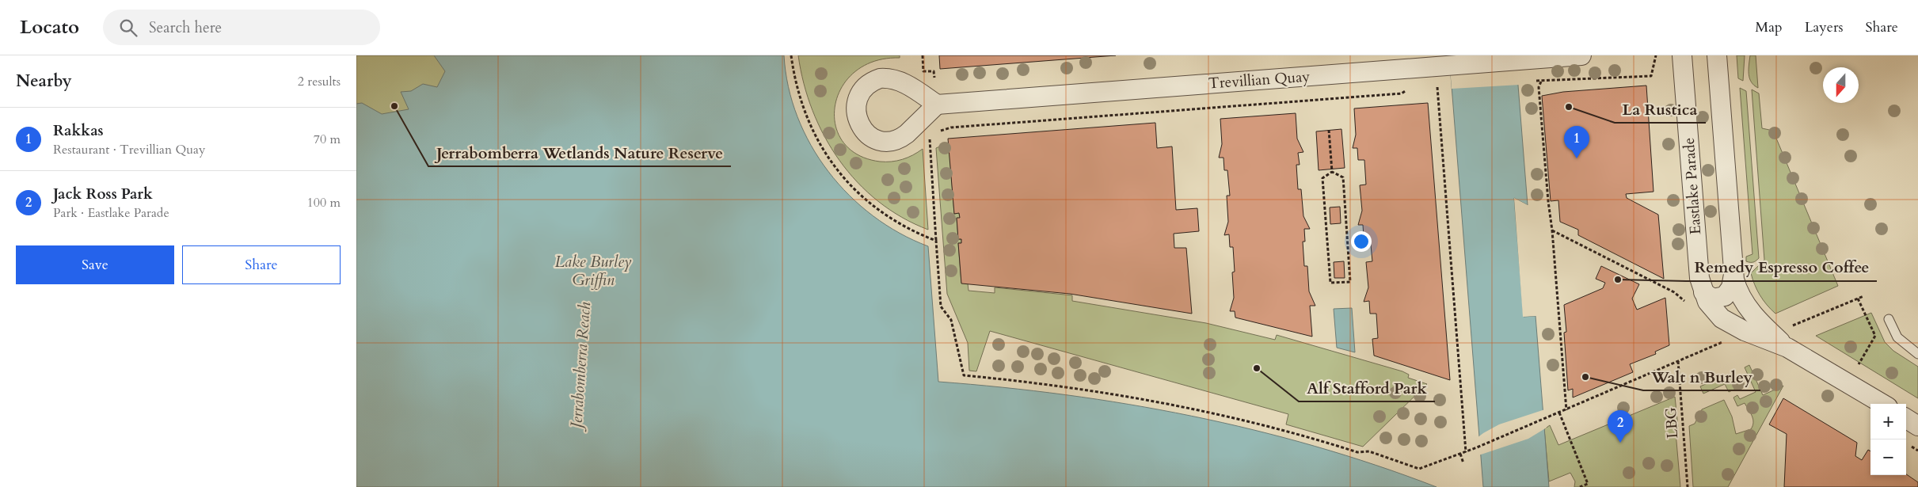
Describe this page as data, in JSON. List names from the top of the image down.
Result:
{
  "streets": {
    "street": ["Trevillian Quay", "Eastlake Parade"],
    "path": ["LBG"]
  },
  "water": ["Lake Burley Griffin", "Jerrabomberra Reach"],
  "places": [
    "Jerrabomberra Wetlands Nature Reserve",
    "La Rustica",
    "Remedy Espresso Coffee",
    "Alf Stafford Park",
    "Walt n Burley"
  ],
  "north": "bottom",
  "page": {
    "header": "Locato",
    "search": "Search here",
    "nav": ["Map", "Layers", "Share"],
    "heading": ["Nearby", "2 results"],
    "list": [
      {
        "mark": "1",
        "name": "Rakkas",
        "note": "Restaurant · Trevillian Quay",
        "value": "70 m"
      },
      {
        "mark": "2",
        "name": "Jack Ross Park",
        "note": "Park · Eastlake Parade",
        "value": "100 m"
      }
    ],
    "pins": ["1", "2"],
    "buttons": ["Save", "Share"],
    "map_buttons": ["+", "−"]
  }
}
